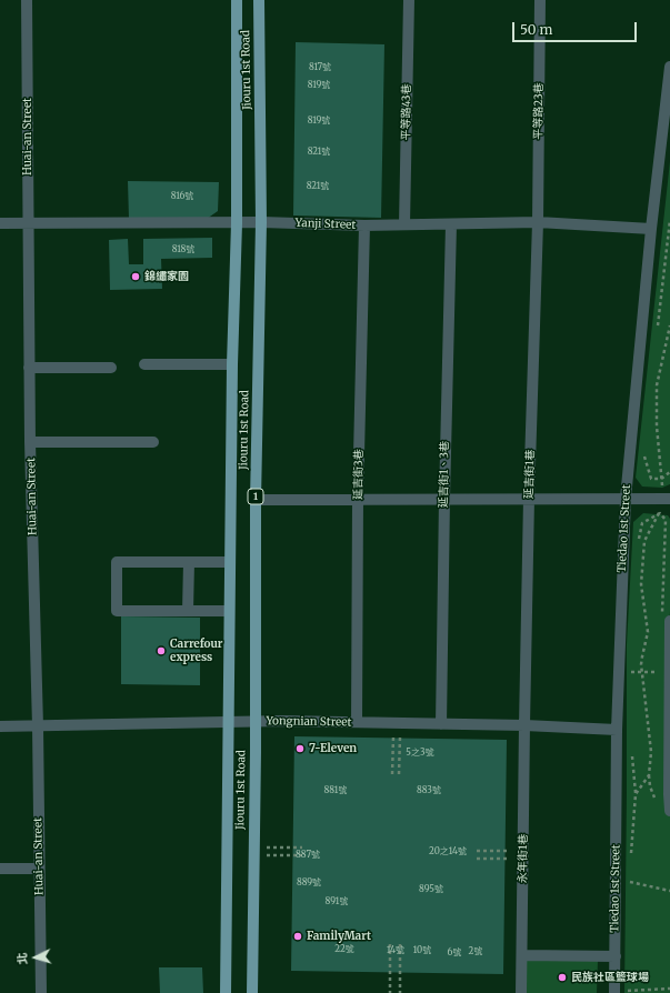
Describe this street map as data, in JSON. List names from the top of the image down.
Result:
{
  "streets": {
    "main road": ["Jiouru 1st Road", "1"],
    "street": [
      "平等路23巷",
      "平等路43巷",
      "Huai-an Street",
      "Yanji Street",
      "延吉街3巷",
      "延吉街1、3巷",
      "延吉街1巷",
      "Tiedao 1st Street",
      "Yongnian Street",
      "永年街1巷"
    ]
  },
  "crossings": [
    ["Jiouru 1st Road", "Yanji Street"],
    ["Jiouru 1st Road", "Yongnian Street"],
    ["平等路23巷", "Yanji Street"],
    ["平等路23巷", "延吉街1巷"],
    ["平等路43巷", "Yanji Street"],
    ["Huai-an Street", "Yanji Street"],
    ["Huai-an Street", "Yongnian Street"],
    ["Yanji Street", "延吉街3巷"],
    ["Yanji Street", "延吉街1、3巷"],
    ["Yanji Street", "延吉街1巷"],
    ["Yanji Street", "Tiedao 1st Street"],
    ["延吉街3巷", "Yongnian Street"],
    ["延吉街1、3巷", "Yongnian Street"],
    ["延吉街1巷", "Yongnian Street"],
    ["延吉街1巷", "永年街1巷"],
    ["Tiedao 1st Street", "Yongnian Street"],
    ["Yongnian Street", "永年街1巷"]
  ],
  "places": [
    "錦繡家園",
    "Carrefour express",
    "7-Eleven",
    "FamilyMart",
    "民族社區籃球場"
  ],
  "house_numbers": [
    "817號",
    "819號",
    "819號",
    "821號",
    "821號",
    "816號",
    "818號",
    "5之3號",
    "881號",
    "883號",
    "20之14號",
    "887號",
    "889號",
    "895號",
    "891號",
    "22號",
    "14號",
    "10號",
    "2號",
    "6號"
  ],
  "scale_bar": "50 m",
  "north": "left"
}
